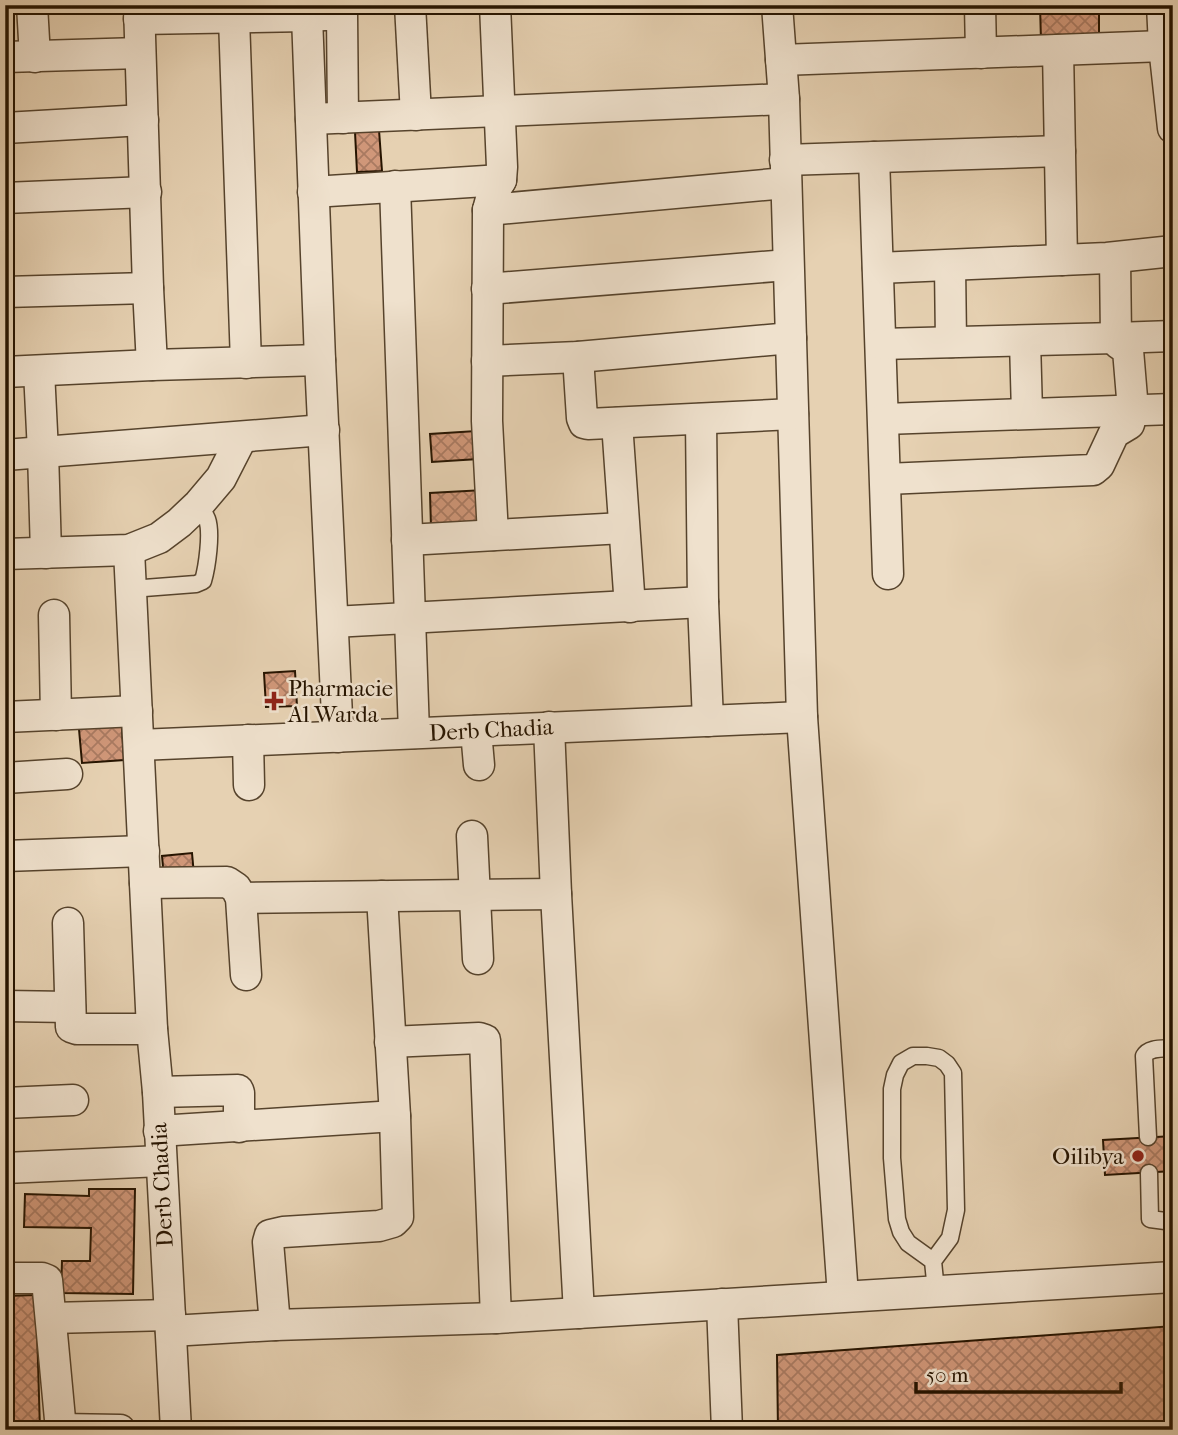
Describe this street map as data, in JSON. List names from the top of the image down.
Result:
{
  "streets": {
    "street": ["Derb Chadia"]
  },
  "places": {
    "health": ["Pharmacie Al Warda"],
    "other": ["Oilibya"]
  },
  "scale_bar": "50 m"
}
